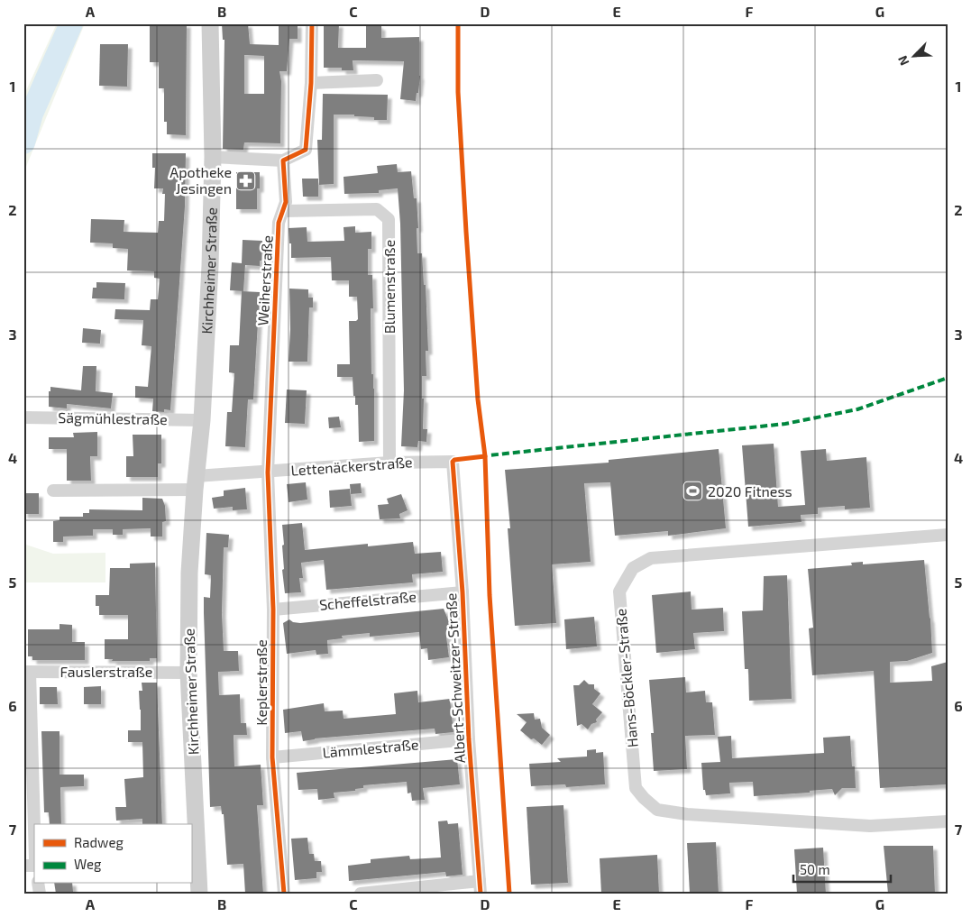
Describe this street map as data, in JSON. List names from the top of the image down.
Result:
{
  "streets": {
    "main road": ["Kirchheimer Straße"],
    "street": [
      "Weiherstraße",
      "Blumenstraße",
      "Sägmühlestraße",
      "Lettenäckerstraße",
      "Scheffelstraße",
      "Fauslerstraße",
      "Albert-Schweitzer-Straße",
      "Hans-Böckler-Straße",
      "Keplerstraße",
      "Lämmlestraße"
    ]
  },
  "crossings": [
    ["Kirchheimer Straße", "Sägmühlestraße"],
    ["Kirchheimer Straße", "Lettenäckerstraße"],
    ["Kirchheimer Straße", "Fauslerstraße"],
    ["Weiherstraße", "Blumenstraße"],
    ["Weiherstraße", "Lettenäckerstraße"],
    ["Weiherstraße", "Keplerstraße"],
    ["Blumenstraße", "Lettenäckerstraße"],
    ["Lettenäckerstraße", "Albert-Schweitzer-Straße"],
    ["Lettenäckerstraße", "Keplerstraße"],
    ["Scheffelstraße", "Albert-Schweitzer-Straße"],
    ["Scheffelstraße", "Keplerstraße"],
    ["Albert-Schweitzer-Straße", "Lämmlestraße"],
    ["Keplerstraße", "Lämmlestraße"]
  ],
  "places": {
    "pharmacy": ["Apotheke Jesingen"],
    "sports": ["2020 Fitness"]
  },
  "legend": ["Radweg", "Weg"],
  "scale_bar": "50 m",
  "north": "bottom left",
  "grid": {
    "columns": [
      "A",
      "B",
      "C",
      "D",
      "E",
      "F",
      "G"
    ],
    "rows": [
      "1",
      "2",
      "3",
      "4",
      "5",
      "6",
      "7"
    ]
  }
}
